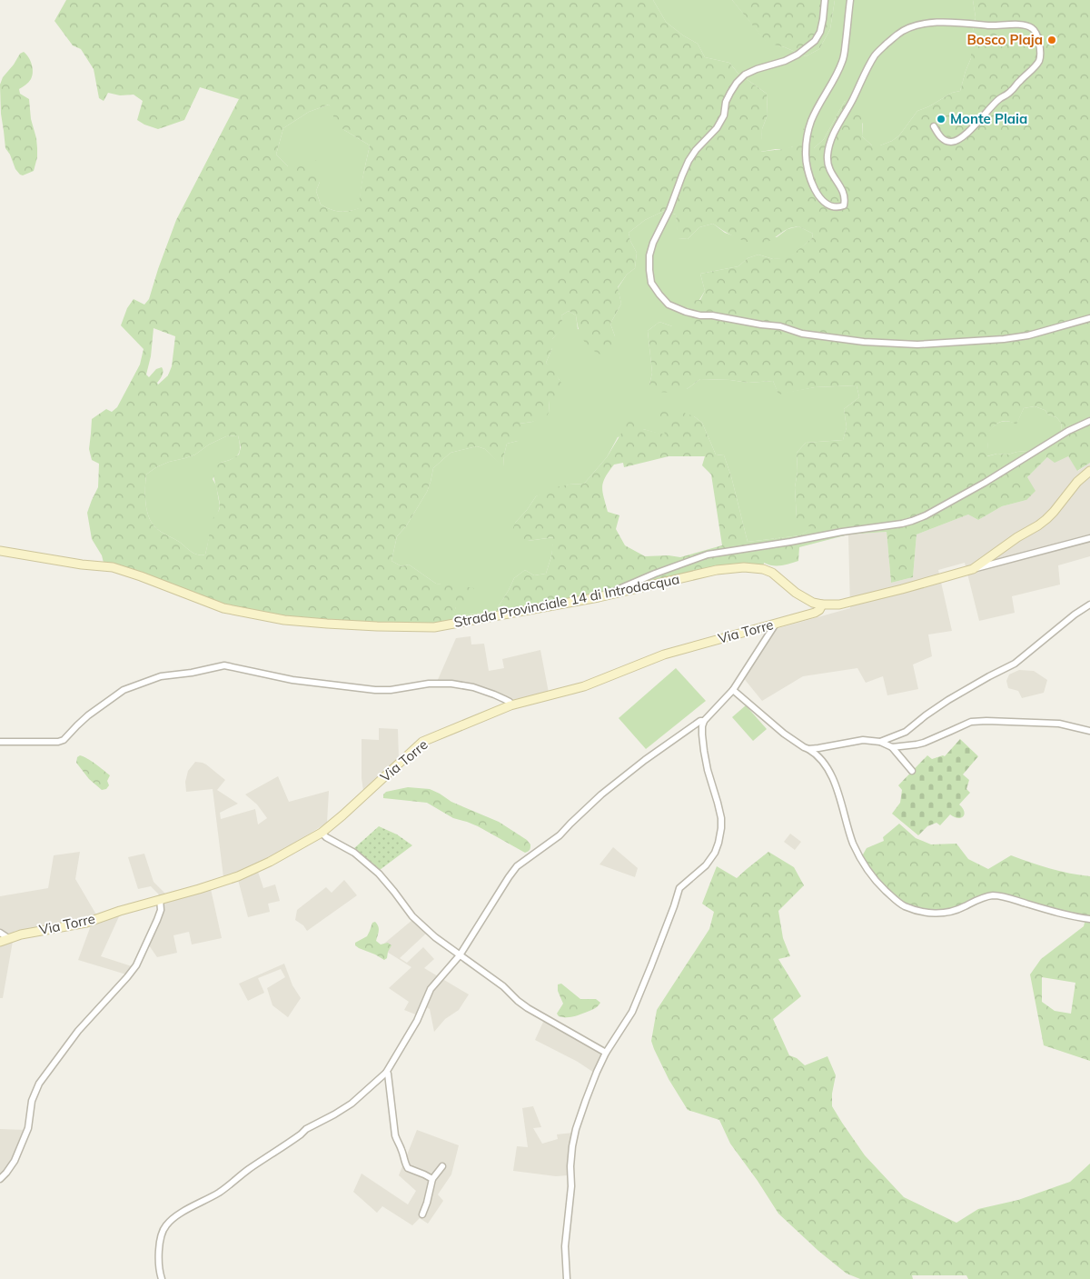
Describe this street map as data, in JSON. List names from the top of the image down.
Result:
{
  "streets": {
    "main road": ["Strada Provinciale 14 di Introdacqua", "Via Torre"]
  },
  "crossings": [
    ["Strada Provinciale 14 di Introdacqua", "Via Torre"]
  ],
  "places": ["Bosco Plaja", "Monte Plaia"]
}
